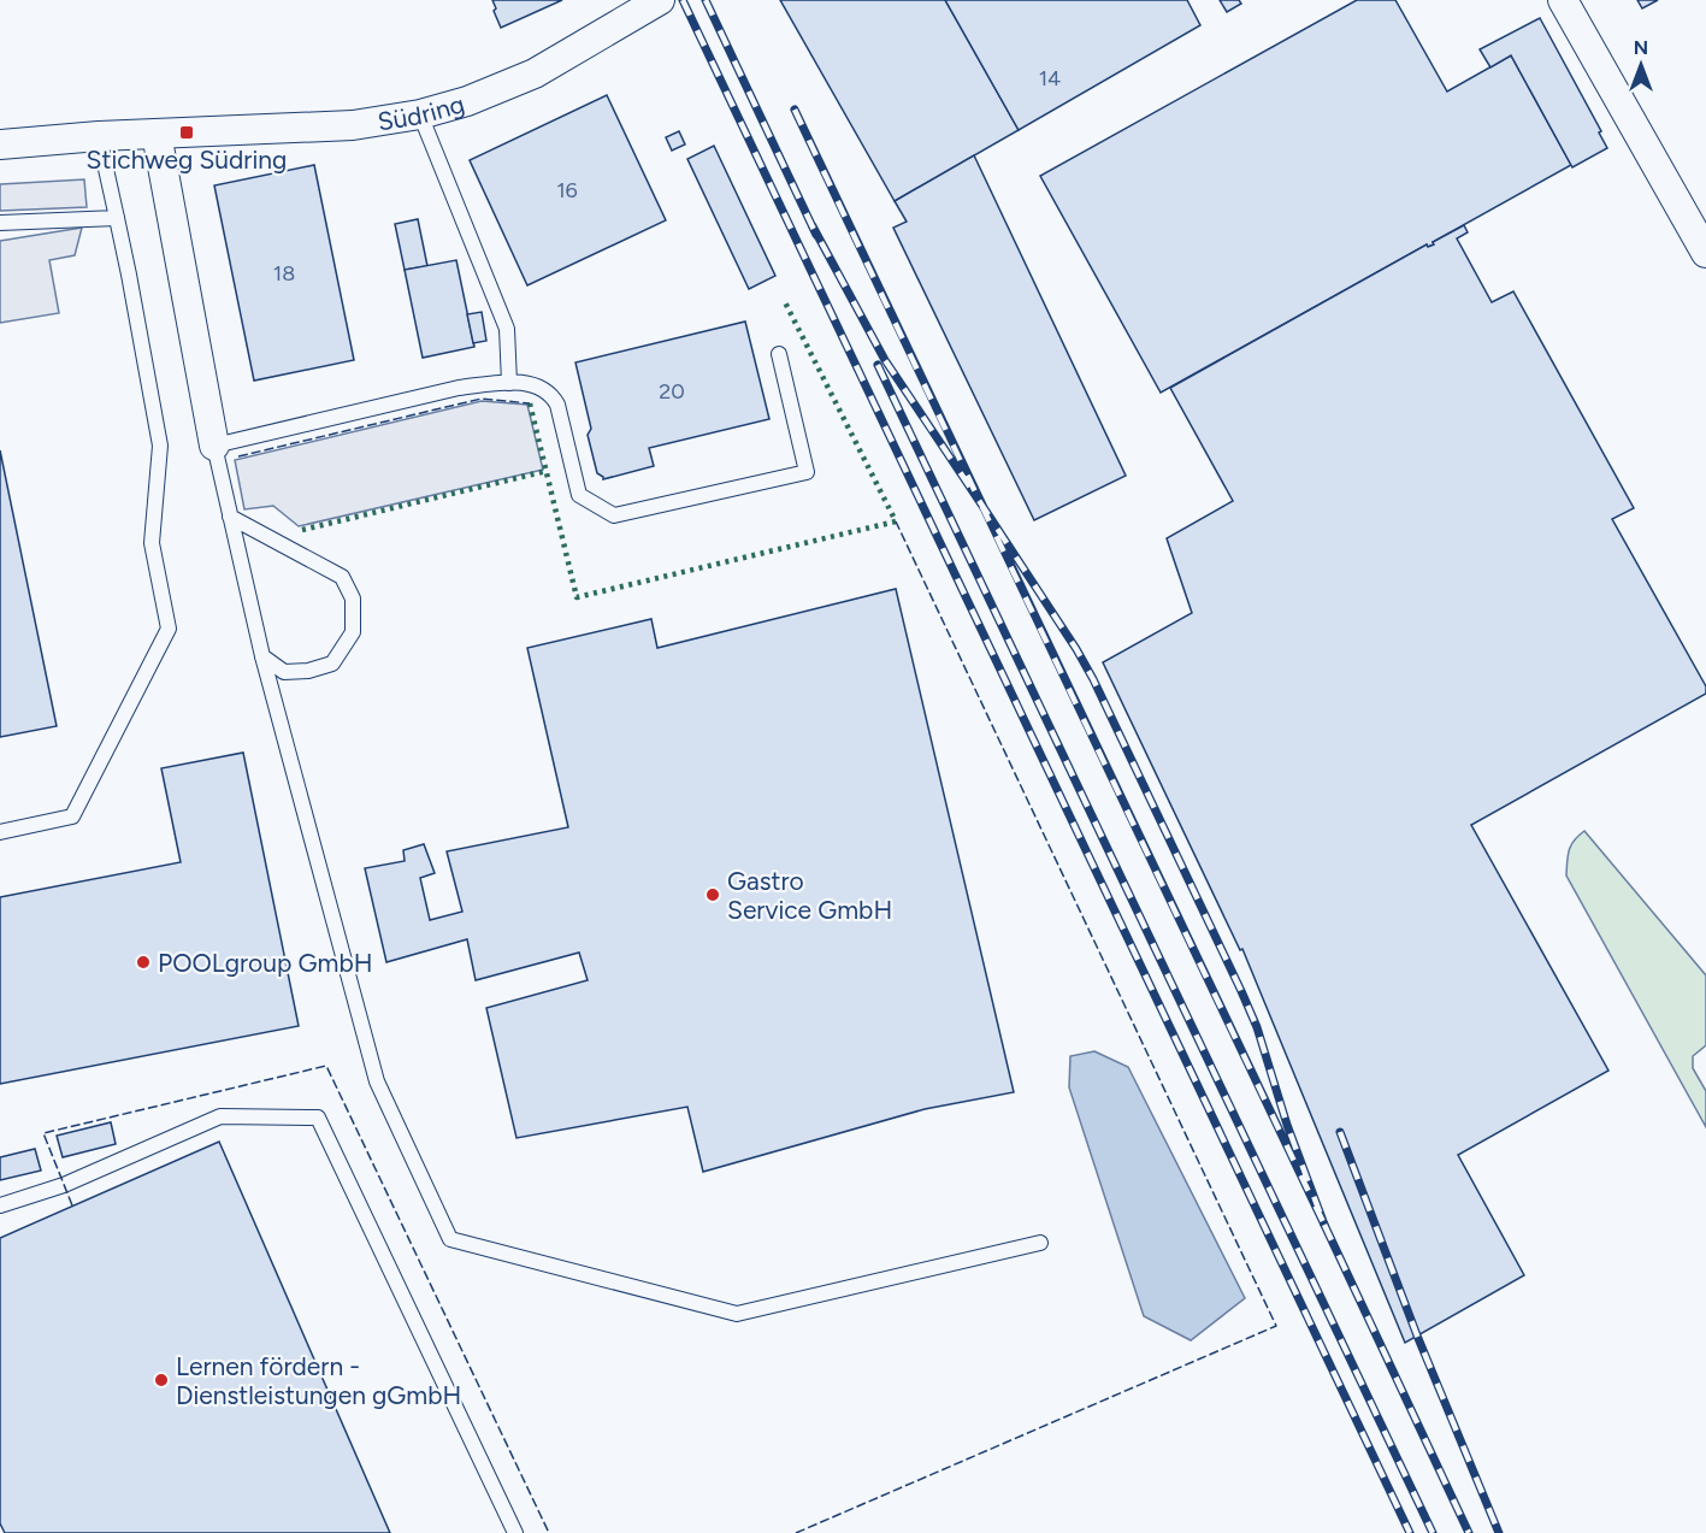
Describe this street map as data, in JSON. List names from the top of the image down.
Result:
{
  "streets": {
    "street": ["Südring"]
  },
  "places": {
    "transit": ["Stichweg Südring"],
    "other": ["Gastro Service GmbH", "POOLgroup GmbH", "Lernen fördern - Dienstleistungen gGmbH"]
  },
  "house_numbers": [
    "14",
    "16",
    "18",
    "20"
  ],
  "north": "top"
}
